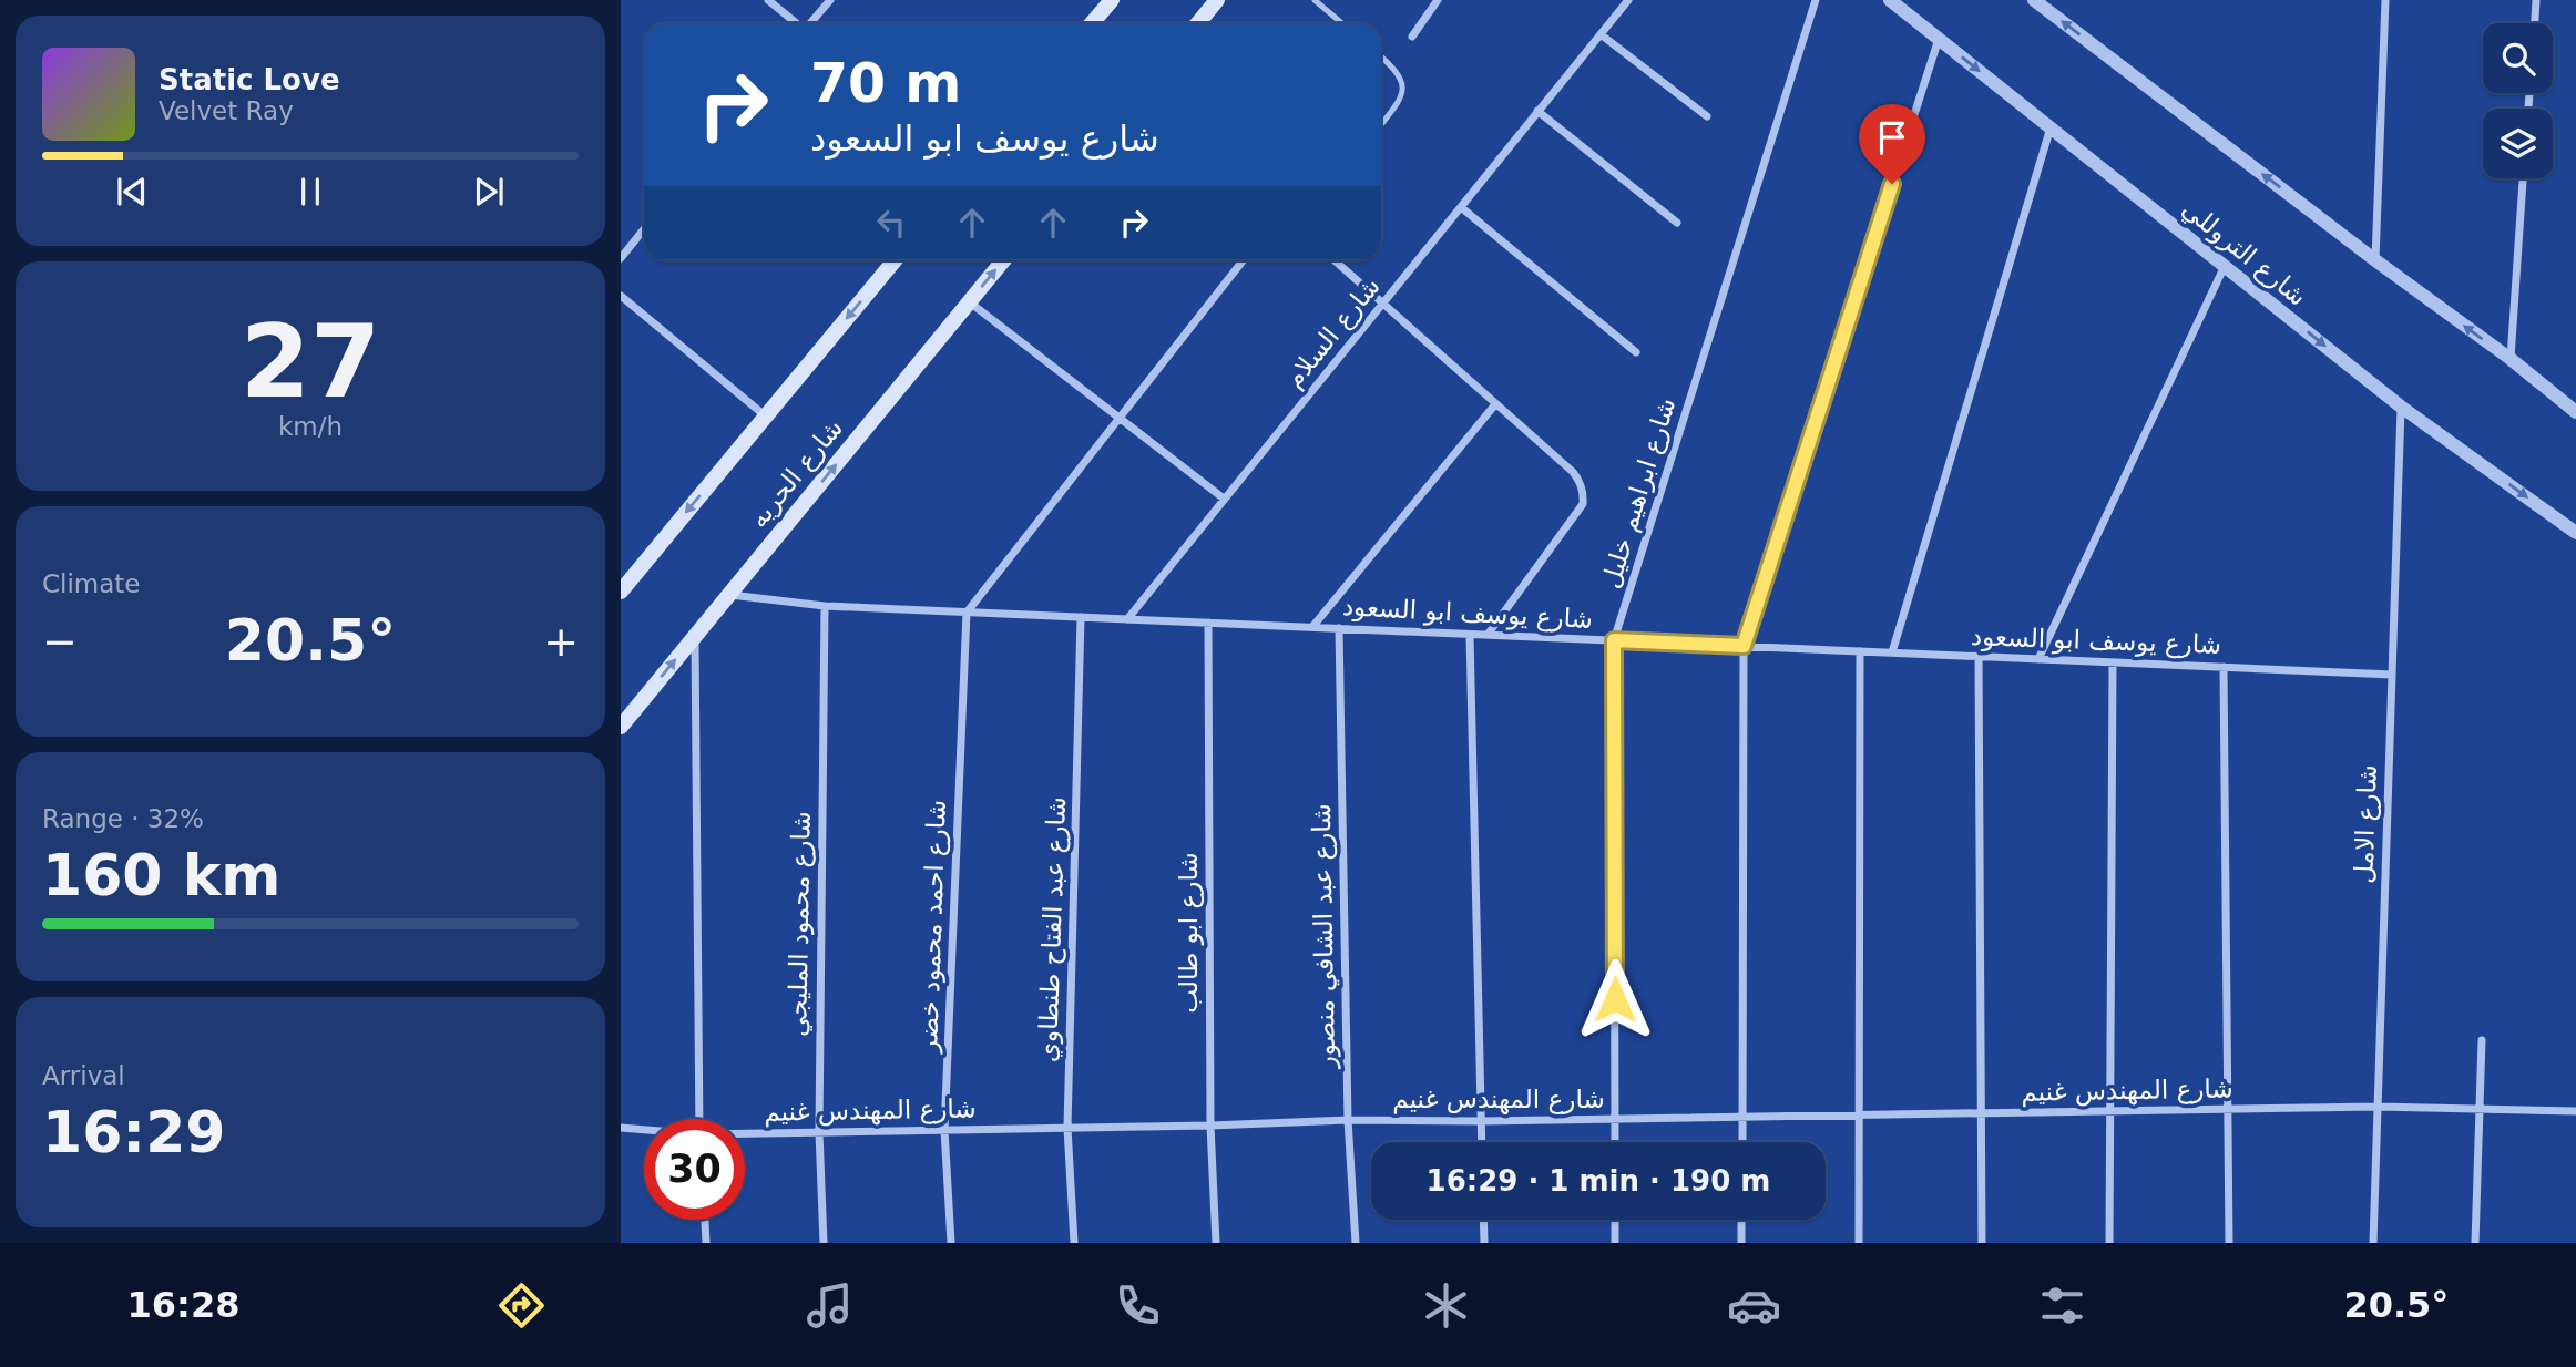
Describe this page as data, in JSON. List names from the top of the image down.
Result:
{
  "streets": {
    "main road": ["شارع الحريه"],
    "street": [
      "شارع التروللي",
      "شارع السلام",
      "شارع ابراهيم خليل",
      "شارع يوسف ابو السعود",
      "شارع الامل",
      "شارع محمود المليجي",
      "شارع احمد محمود خضر",
      "شارع عبد الفتاح طنطاوي",
      "شارع ابو طالب",
      "شارع عبد الشافي منصور",
      "شارع المهندس غنيم"
    ]
  },
  "crossings": [
    ["شارع التروللي", "شارع الامل"],
    ["شارع السلام", "شارع يوسف ابو السعود"],
    ["شارع الحريه", "شارع يوسف ابو السعود"],
    ["شارع ابراهيم خليل", "شارع يوسف ابو السعود"],
    ["شارع ابراهيم خليل", "شارع المهندس غنيم"],
    ["شارع يوسف ابو السعود", "شارع الامل"],
    ["شارع يوسف ابو السعود", "شارع محمود المليجي"],
    ["شارع يوسف ابو السعود", "شارع احمد محمود خضر"],
    ["شارع يوسف ابو السعود", "شارع عبد الفتاح طنطاوي"],
    ["شارع يوسف ابو السعود", "شارع ابو طالب"],
    ["شارع يوسف ابو السعود", "شارع عبد الشافي منصور"],
    ["شارع الامل", "شارع المهندس غنيم"],
    ["شارع محمود المليجي", "شارع المهندس غنيم"],
    ["شارع احمد محمود خضر", "شارع المهندس غنيم"],
    ["شارع عبد الفتاح طنطاوي", "شارع المهندس غنيم"],
    ["شارع ابو طالب", "شارع المهندس غنيم"],
    ["شارع عبد الشافي منصور", "شارع المهندس غنيم"]
  ],
  "page": {
    "turn": ["70 m", "شارع يوسف ابو السعود"],
    "song": ["Static Love", "Velvet Ray"],
    "tile": [
      ["27", "km/h"],
      "Climate",
      ["Range · 32%", "160 km"],
      ["Arrival", "16:29"]
    ],
    "heat": ["−", "20.5°", "+"],
    "limit": "30",
    "trip": "16:29 · 1 min · 190 m",
    "tabs": ["16:28", "20.5°"]
  }
}
